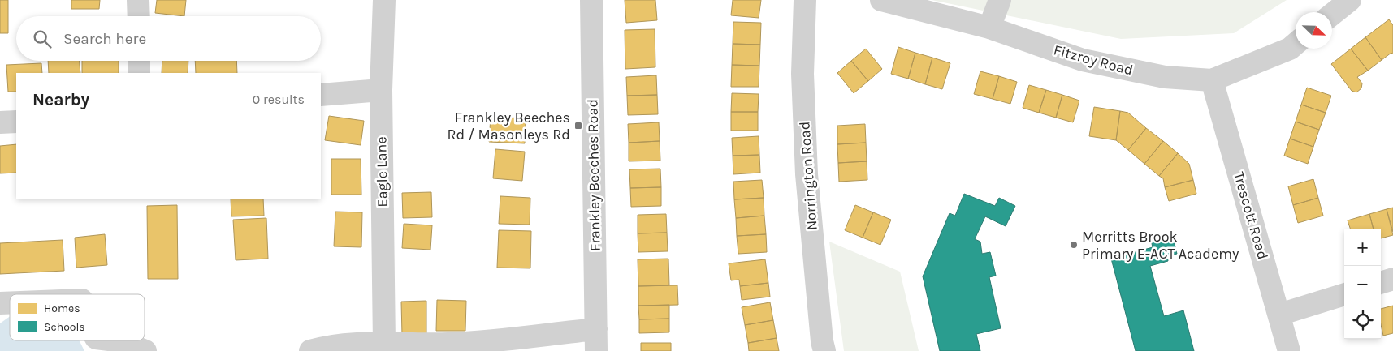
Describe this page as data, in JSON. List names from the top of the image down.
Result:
{
  "streets": {
    "street": [
      "Fitzroy Road",
      "Eagle Lane",
      "Frankley Beeches Road",
      "Norrington Road",
      "Trescott Road"
    ]
  },
  "crossings": [
    ["Fitzroy Road", "Trescott Road"]
  ],
  "places": {
    "transit": ["Frankley Beeches Rd / Masonleys Rd"],
    "other": ["Merritts Brook Primary E-ACT Academy"]
  },
  "legend": ["Homes", "Schools"],
  "north": "bottom right",
  "page": {
    "search": "Search here",
    "heading": ["Nearby", "0 results"],
    "map_buttons": ["+", "−"]
  }
}
